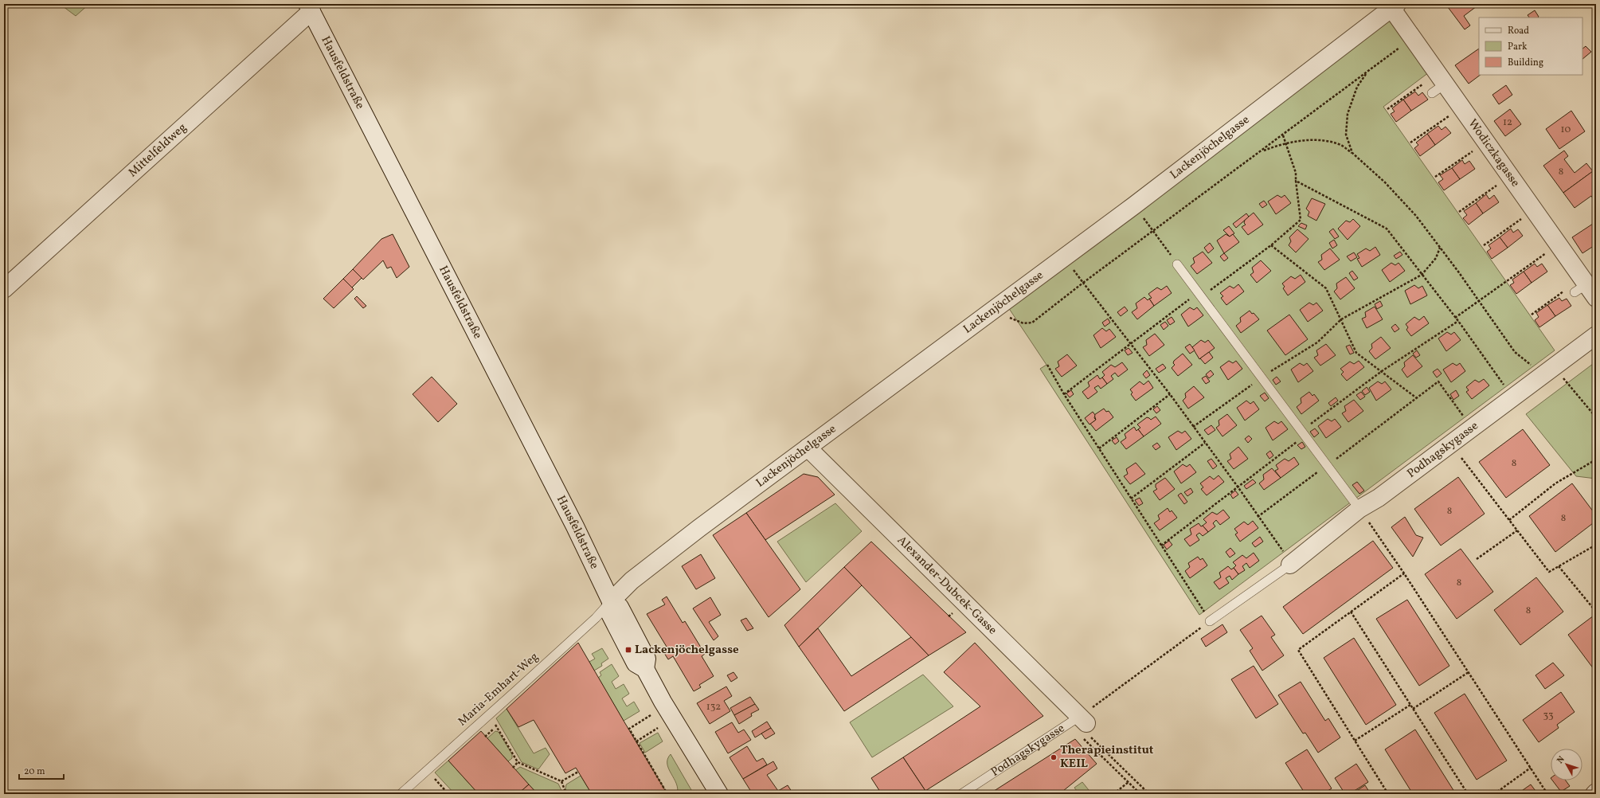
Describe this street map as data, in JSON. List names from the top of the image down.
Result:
{
  "streets": {
    "street": [
      "Hausfeldstraße",
      "Lackenjöchelgasse",
      "Mittelfeldweg",
      "Wodiczkagasse",
      "Podhagskygasse",
      "Alexander-Dubcek-Gasse"
    ],
    "lane": ["Maria-Emhart-Weg"]
  },
  "crossings": [
    ["Hausfeldstraße", "Lackenjöchelgasse"],
    ["Hausfeldstraße", "Mittelfeldweg"],
    ["Hausfeldstraße", "Maria-Emhart-Weg"],
    ["Lackenjöchelgasse", "Wodiczkagasse"],
    ["Lackenjöchelgasse", "Alexander-Dubcek-Gasse"],
    ["Lackenjöchelgasse", "Maria-Emhart-Weg"],
    ["Podhagskygasse", "Alexander-Dubcek-Gasse"]
  ],
  "places": {
    "transit": ["Lackenjöchelgasse"],
    "other": ["Therapieinstitut KEIL"]
  },
  "house_numbers": [
    "12",
    "10",
    "8",
    "8",
    "8",
    "8",
    "8",
    "8",
    "132",
    "33"
  ],
  "legend": ["Road", "Park", "Building"],
  "scale_bar": "20 m",
  "north": "top left"
}
